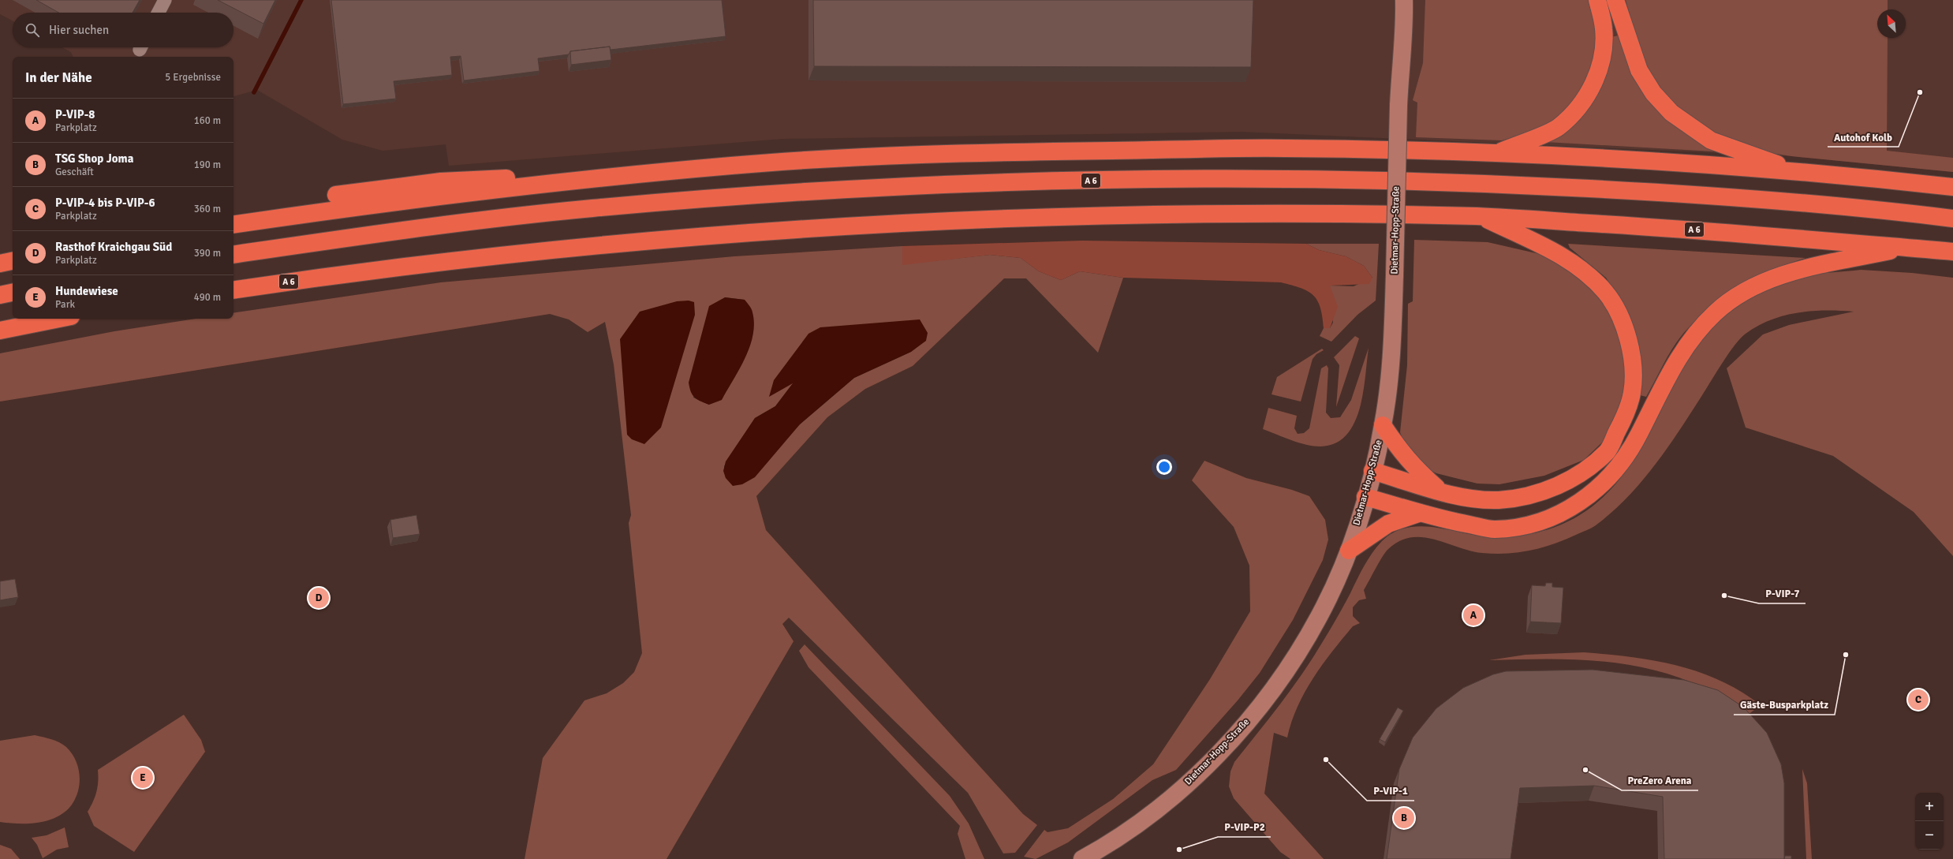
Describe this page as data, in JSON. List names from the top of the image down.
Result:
{
  "streets": {
    "highway": ["A 6"],
    "street": ["Dietmar-Hopp-Straße"]
  },
  "places": [
    "Autohof Kolb",
    "P-VIP-7",
    "Gäste-Busparkplatz",
    "P-VIP-1",
    "PreZero Arena",
    "P-VIP-P2"
  ],
  "north": "top left",
  "page": {
    "search": "Hier suchen",
    "heading": ["In der Nähe", "5 Ergebnisse"],
    "list": [
      {
        "mark": "A",
        "name": "P-VIP-8",
        "note": "Parkplatz",
        "value": "160 m"
      },
      {
        "mark": "B",
        "name": "TSG Shop Joma",
        "note": "Geschäft",
        "value": "190 m"
      },
      {
        "mark": "C",
        "name": "P-VIP-4 bis P-VIP-6",
        "note": "Parkplatz",
        "value": "360 m"
      },
      {
        "mark": "D",
        "name": "Rasthof Kraichgau Süd",
        "note": "Parkplatz",
        "value": "390 m"
      },
      {
        "mark": "E",
        "name": "Hundewiese",
        "note": "Park",
        "value": "490 m"
      }
    ],
    "pins": [
      "D",
      "A",
      "C",
      "E",
      "B"
    ],
    "map_buttons": ["+", "−"]
  }
}
